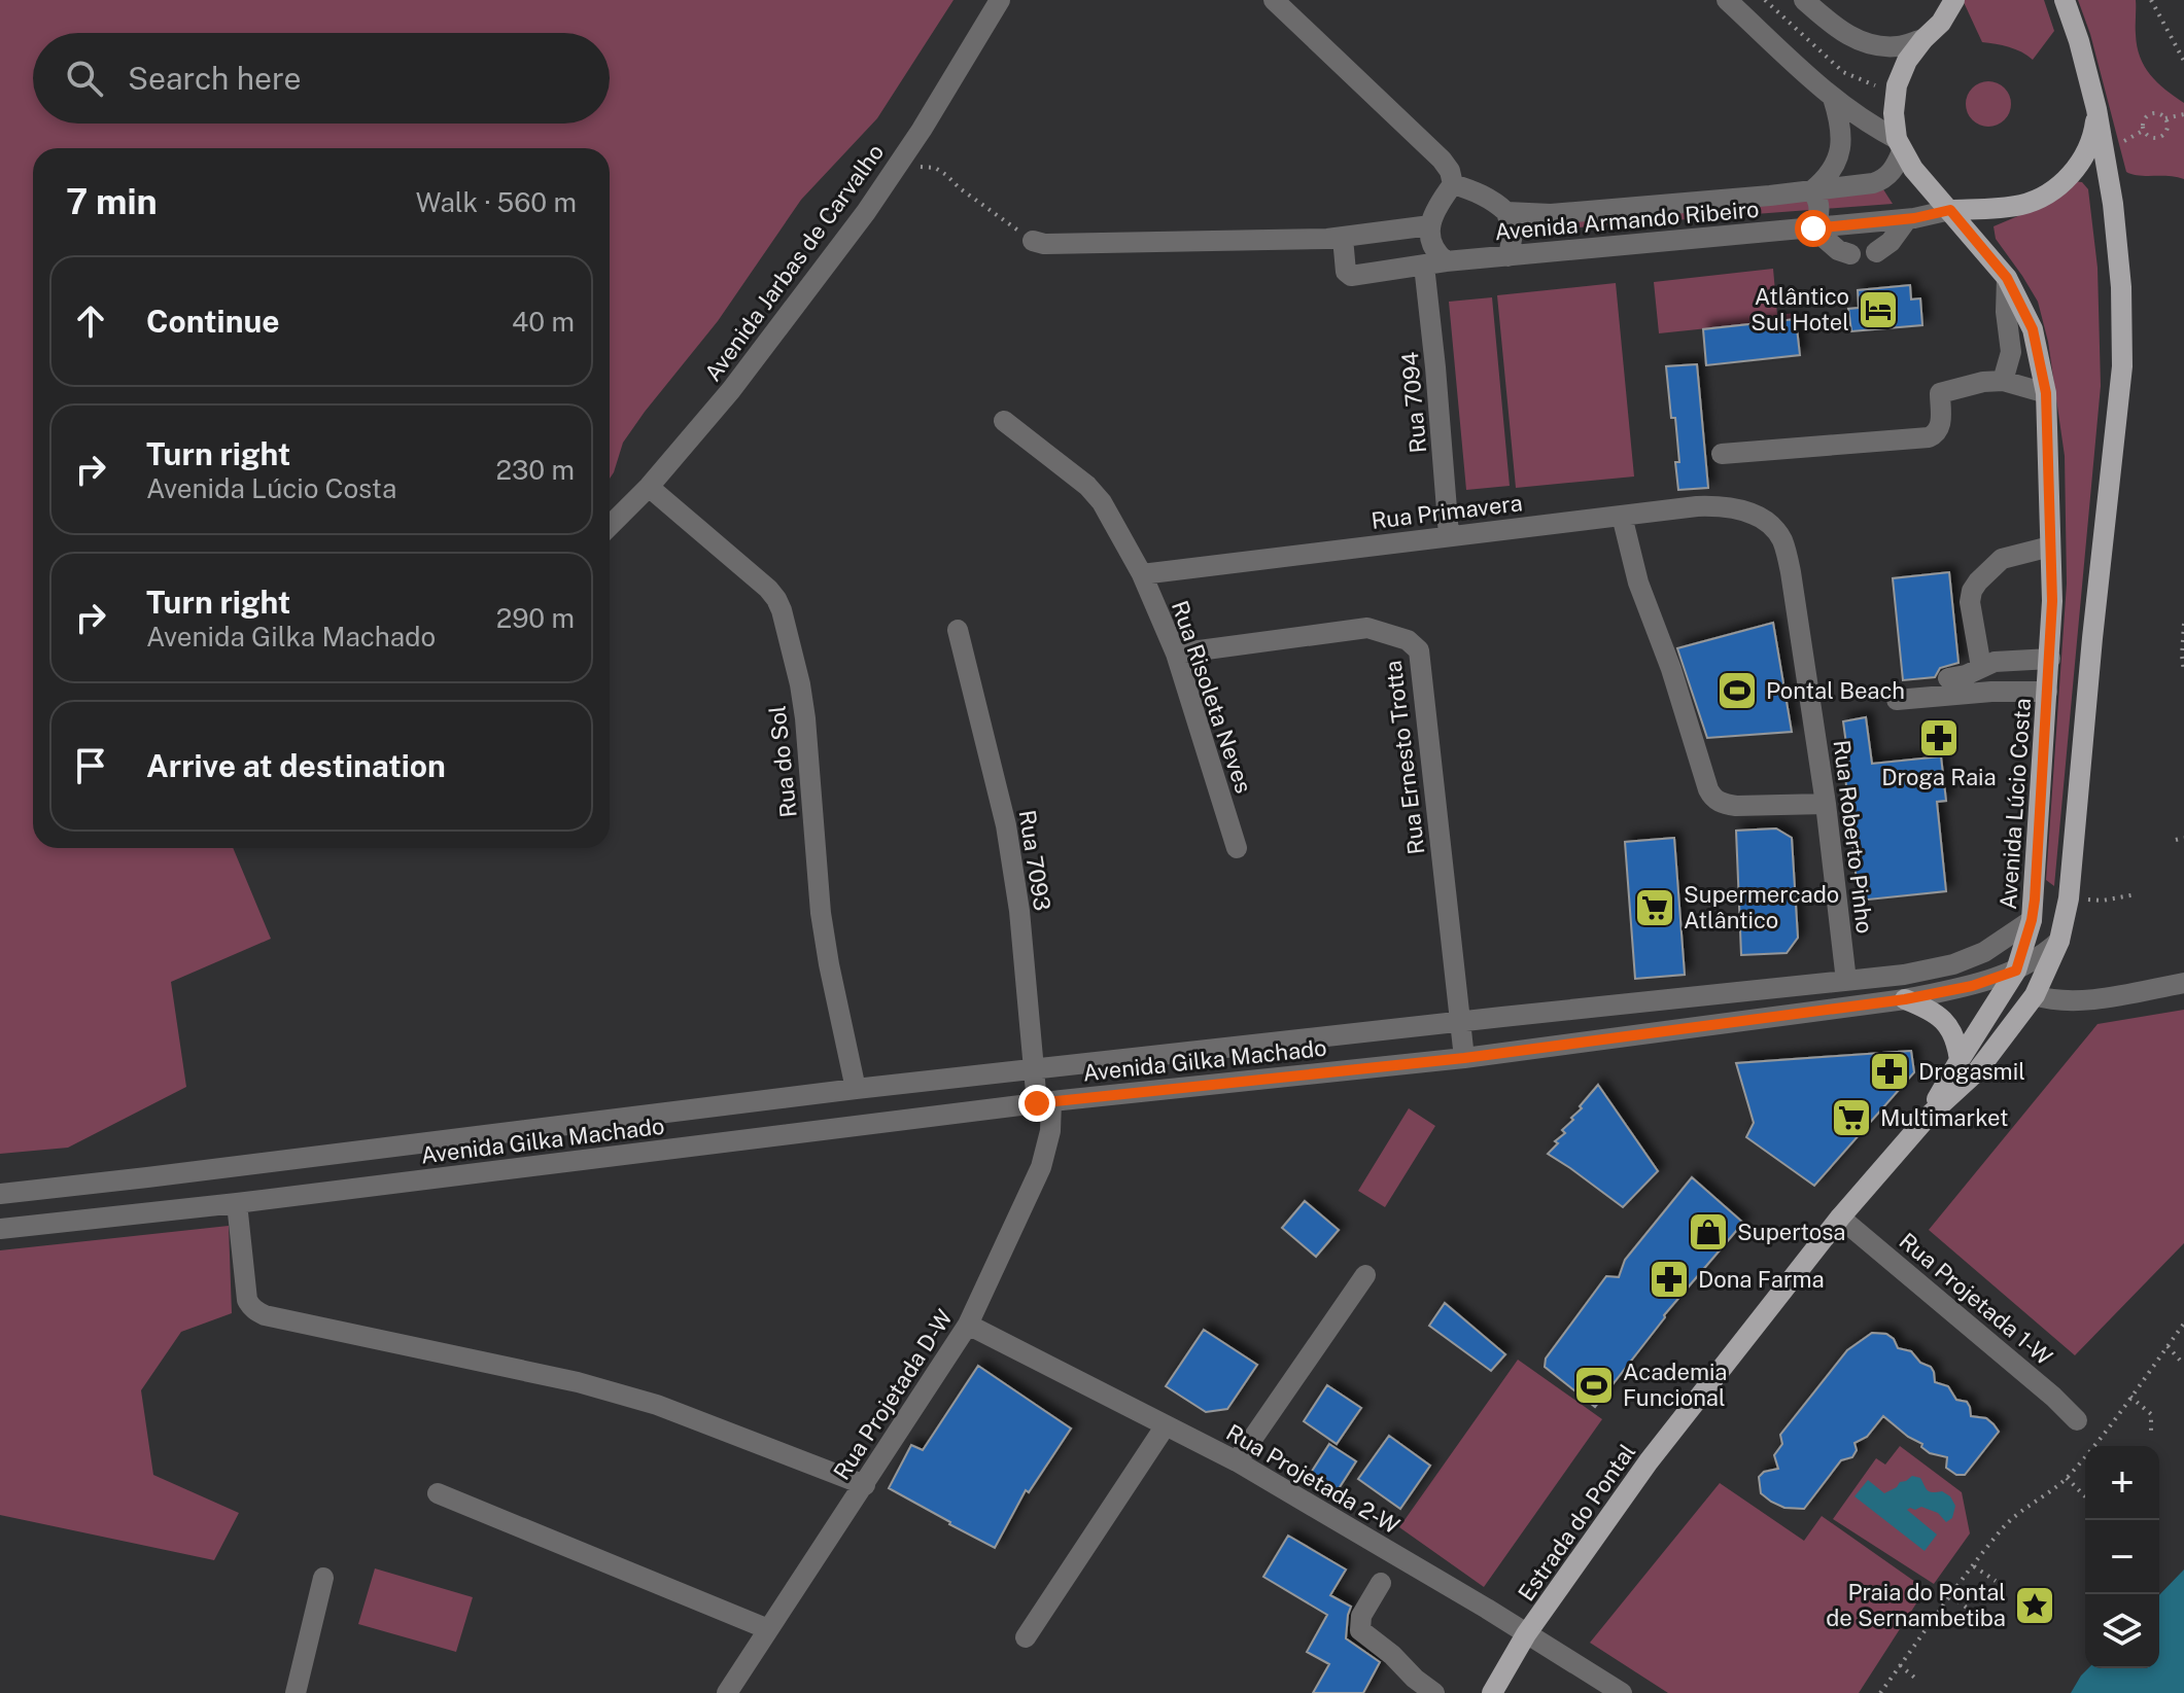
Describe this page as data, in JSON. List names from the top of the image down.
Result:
{
  "streets": {
    "main road": ["Avenida Lúcio Costa", "Estrada do Pontal"],
    "street": [
      "Avenida Armando Ribeiro",
      "Avenida Jarbas de Carvalho",
      "Rua 7094",
      "Rua Primavera",
      "Rua Risoleta Neves",
      "Rua Ernesto Trotta",
      "Rua do Sol",
      "Rua Roberto Pinho",
      "Rua 7093",
      "Avenida Gilka Machado",
      "Rua Projetada 1-W",
      "Rua Projetada D-W",
      "Rua Projetada 2-W"
    ]
  },
  "crossings": [
    ["Avenida Armando Ribeiro", "Rua 7094"],
    ["Avenida Armando Ribeiro", "Avenida Lúcio Costa"],
    ["Avenida Jarbas de Carvalho", "Rua do Sol"],
    ["Rua 7094", "Rua Primavera"],
    ["Rua Primavera", "Rua Risoleta Neves"],
    ["Rua Primavera", "Rua Roberto Pinho"],
    ["Rua Risoleta Neves", "Rua Ernesto Trotta"],
    ["Rua Ernesto Trotta", "Avenida Gilka Machado"],
    ["Rua do Sol", "Avenida Gilka Machado"],
    ["Avenida Lúcio Costa", "Avenida Gilka Machado"],
    ["Avenida Lúcio Costa", "Estrada do Pontal"],
    ["Rua Roberto Pinho", "Avenida Gilka Machado"],
    ["Rua 7093", "Avenida Gilka Machado"],
    ["Rua 7093", "Rua Projetada D-W"],
    ["Avenida Gilka Machado", "Rua Projetada D-W"],
    ["Rua Projetada 1-W", "Estrada do Pontal"],
    ["Rua Projetada D-W", "Rua Projetada 2-W"],
    ["Rua Projetada 2-W", "Estrada do Pontal"]
  ],
  "places": {
    "hotel": ["Atlântico Sul Hotel"],
    "sports": ["Pontal Beach", "Academia Funcional"],
    "pharmacy": ["Droga Raia", "Drogasmil", "Dona Farma"],
    "supermarket": ["Supermercado Atlântico", "Multimarket"],
    "shop": ["Supertosa"],
    "place": ["Praia do Pontal de Sernambetiba"]
  },
  "page": {
    "search": "Search here",
    "heading": ["7 min", "Walk · 560 m"],
    "list": [
      ["Continue", "40 m"],
      ["Turn right", "Avenida Lúcio Costa", "230 m"],
      ["Turn right", "Avenida Gilka Machado", "290 m"],
      "Arrive at destination"
    ],
    "map_buttons": ["+", "−"]
  }
}
